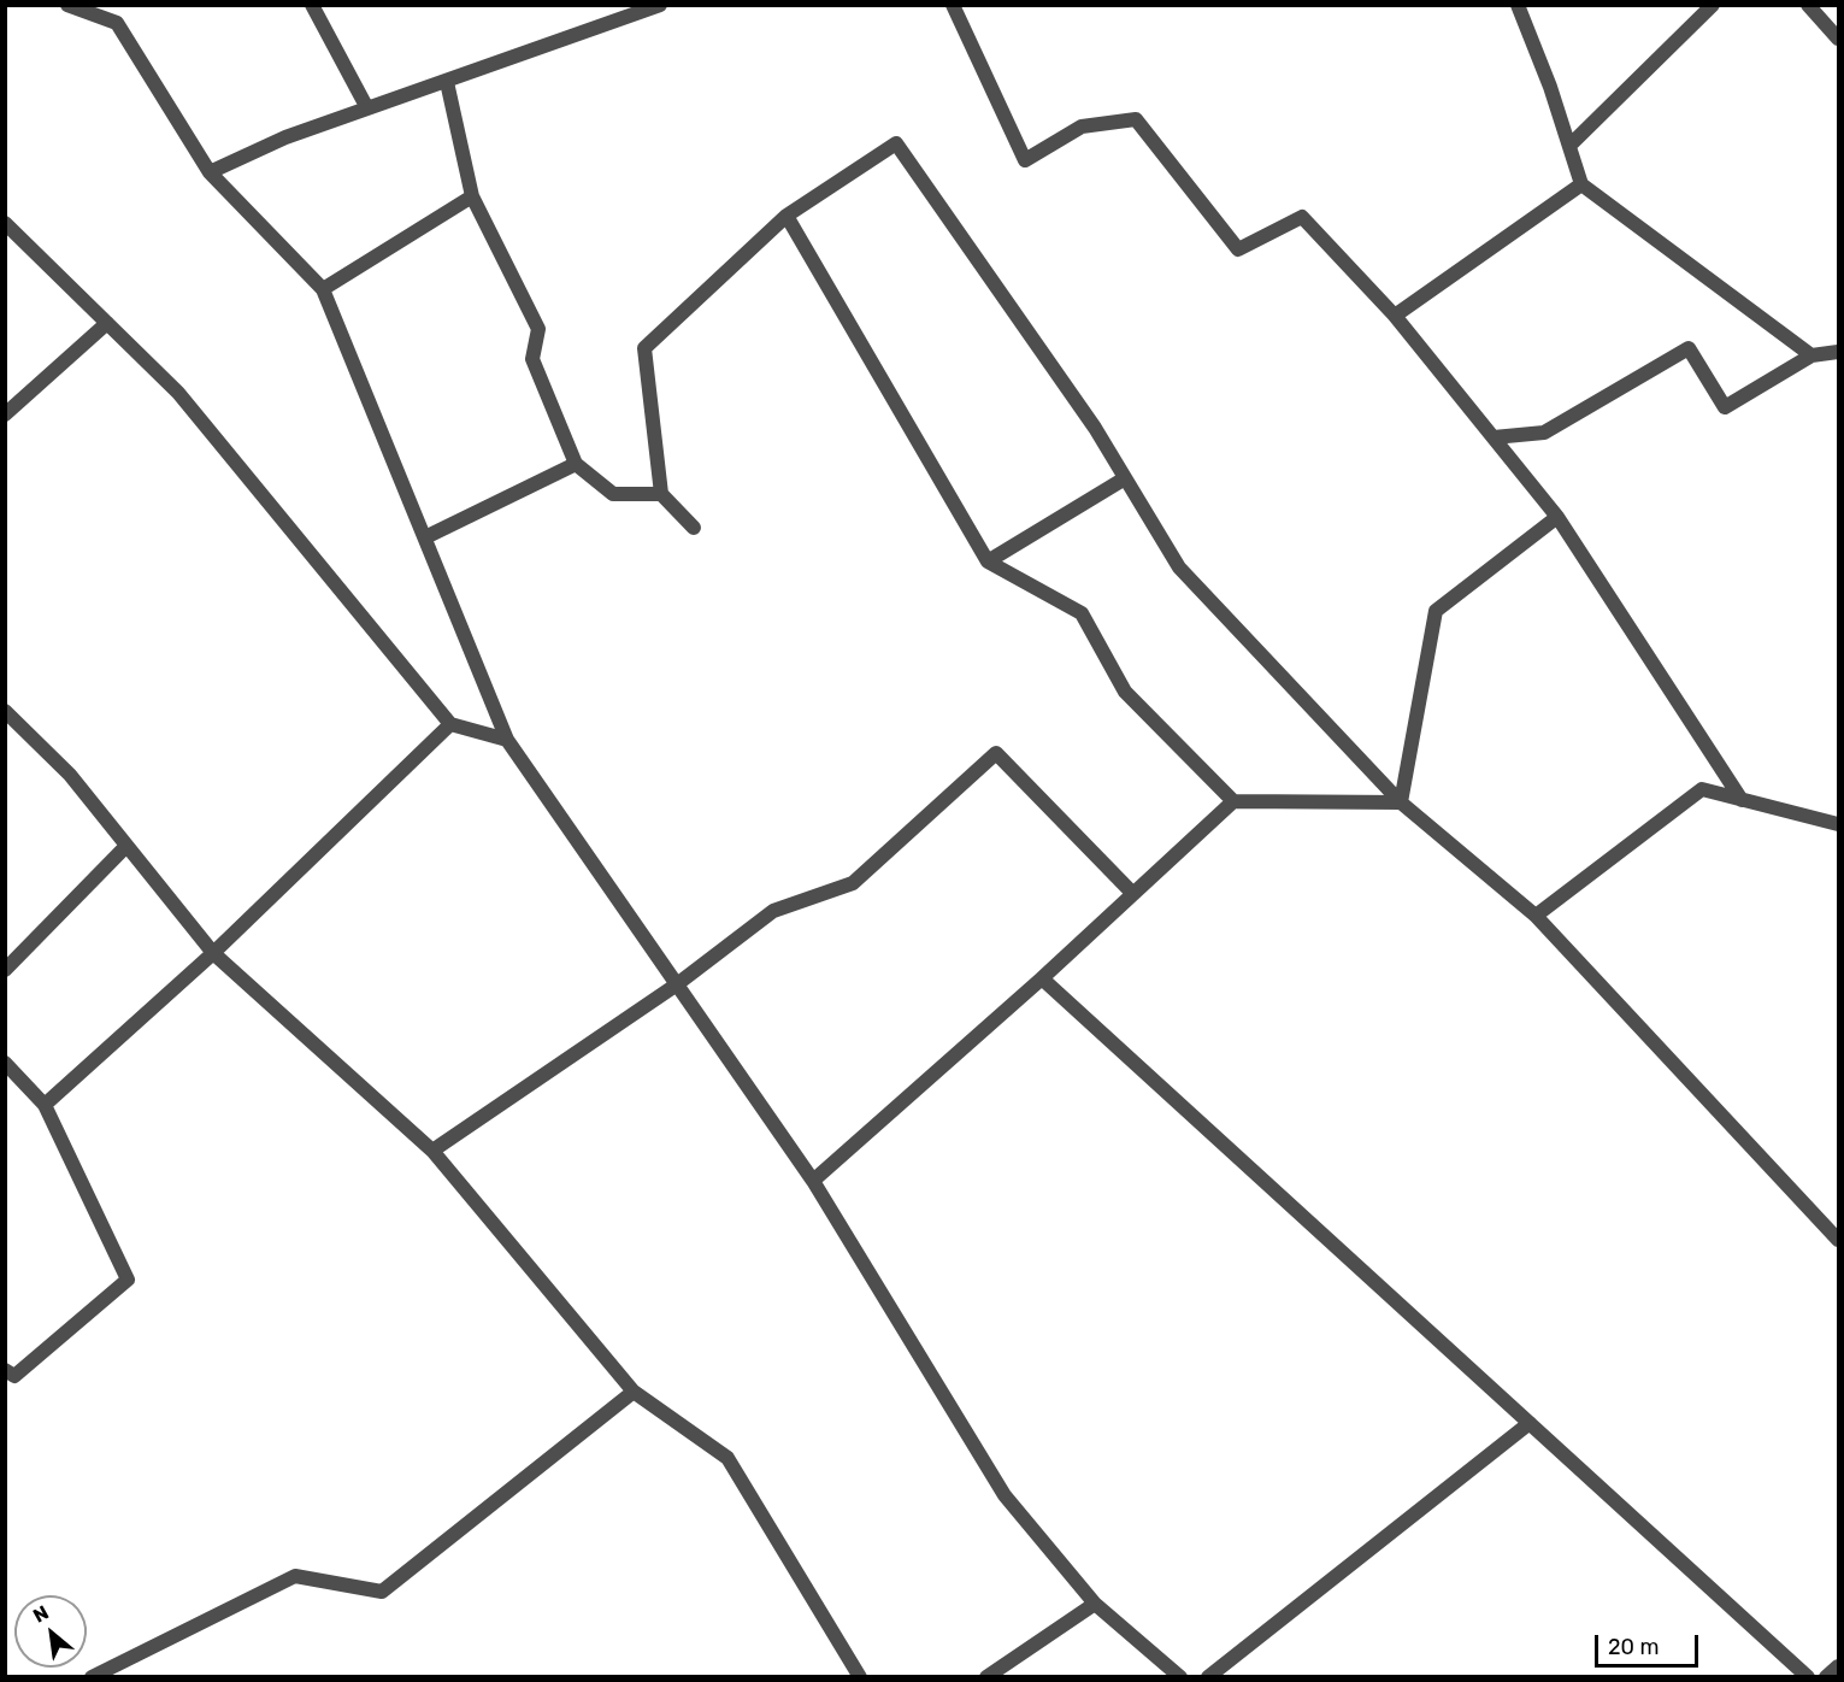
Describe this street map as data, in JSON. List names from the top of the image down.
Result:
{
  "scale_bar": "20 m",
  "north": "top left"
}
